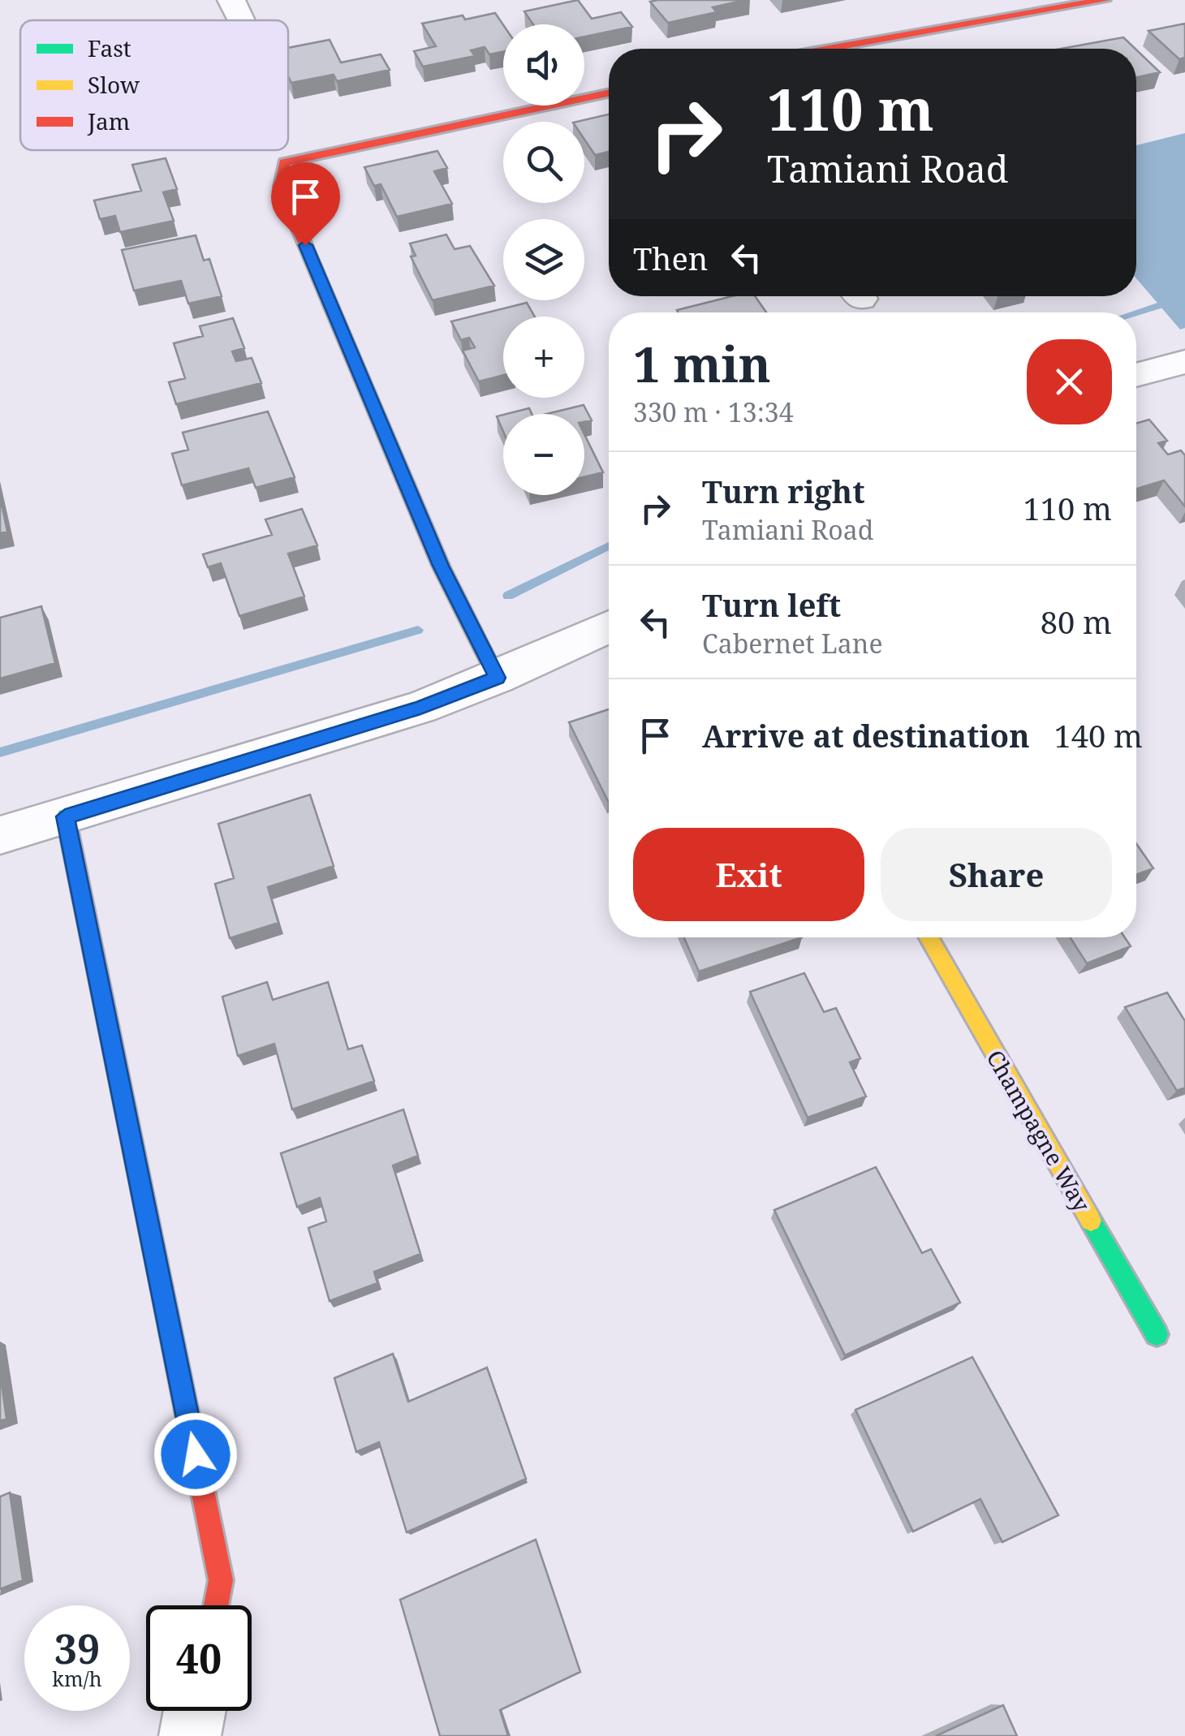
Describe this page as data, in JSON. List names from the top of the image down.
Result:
{
  "streets": {
    "street": ["Champagne Way"]
  },
  "legend": ["Fast", "Slow", "Jam"],
  "page": {
    "map_buttons": ["+", "−"],
    "turn": ["110 m", "Tamiani Road"],
    "then": "Then",
    "heading": ["1 min", "330 m · 13:34"],
    "list": [
      {
        "name": "Turn right",
        "note": "Tamiani Road",
        "value": "110 m"
      },
      {
        "name": "Turn left",
        "note": "Cabernet Lane",
        "value": "80 m"
      },
      {
        "name": "Arrive at destination",
        "value": "140 m"
      }
    ],
    "buttons": ["Exit", "Share"],
    "speed": "39 km/h",
    "limit": "40"
  }
}
